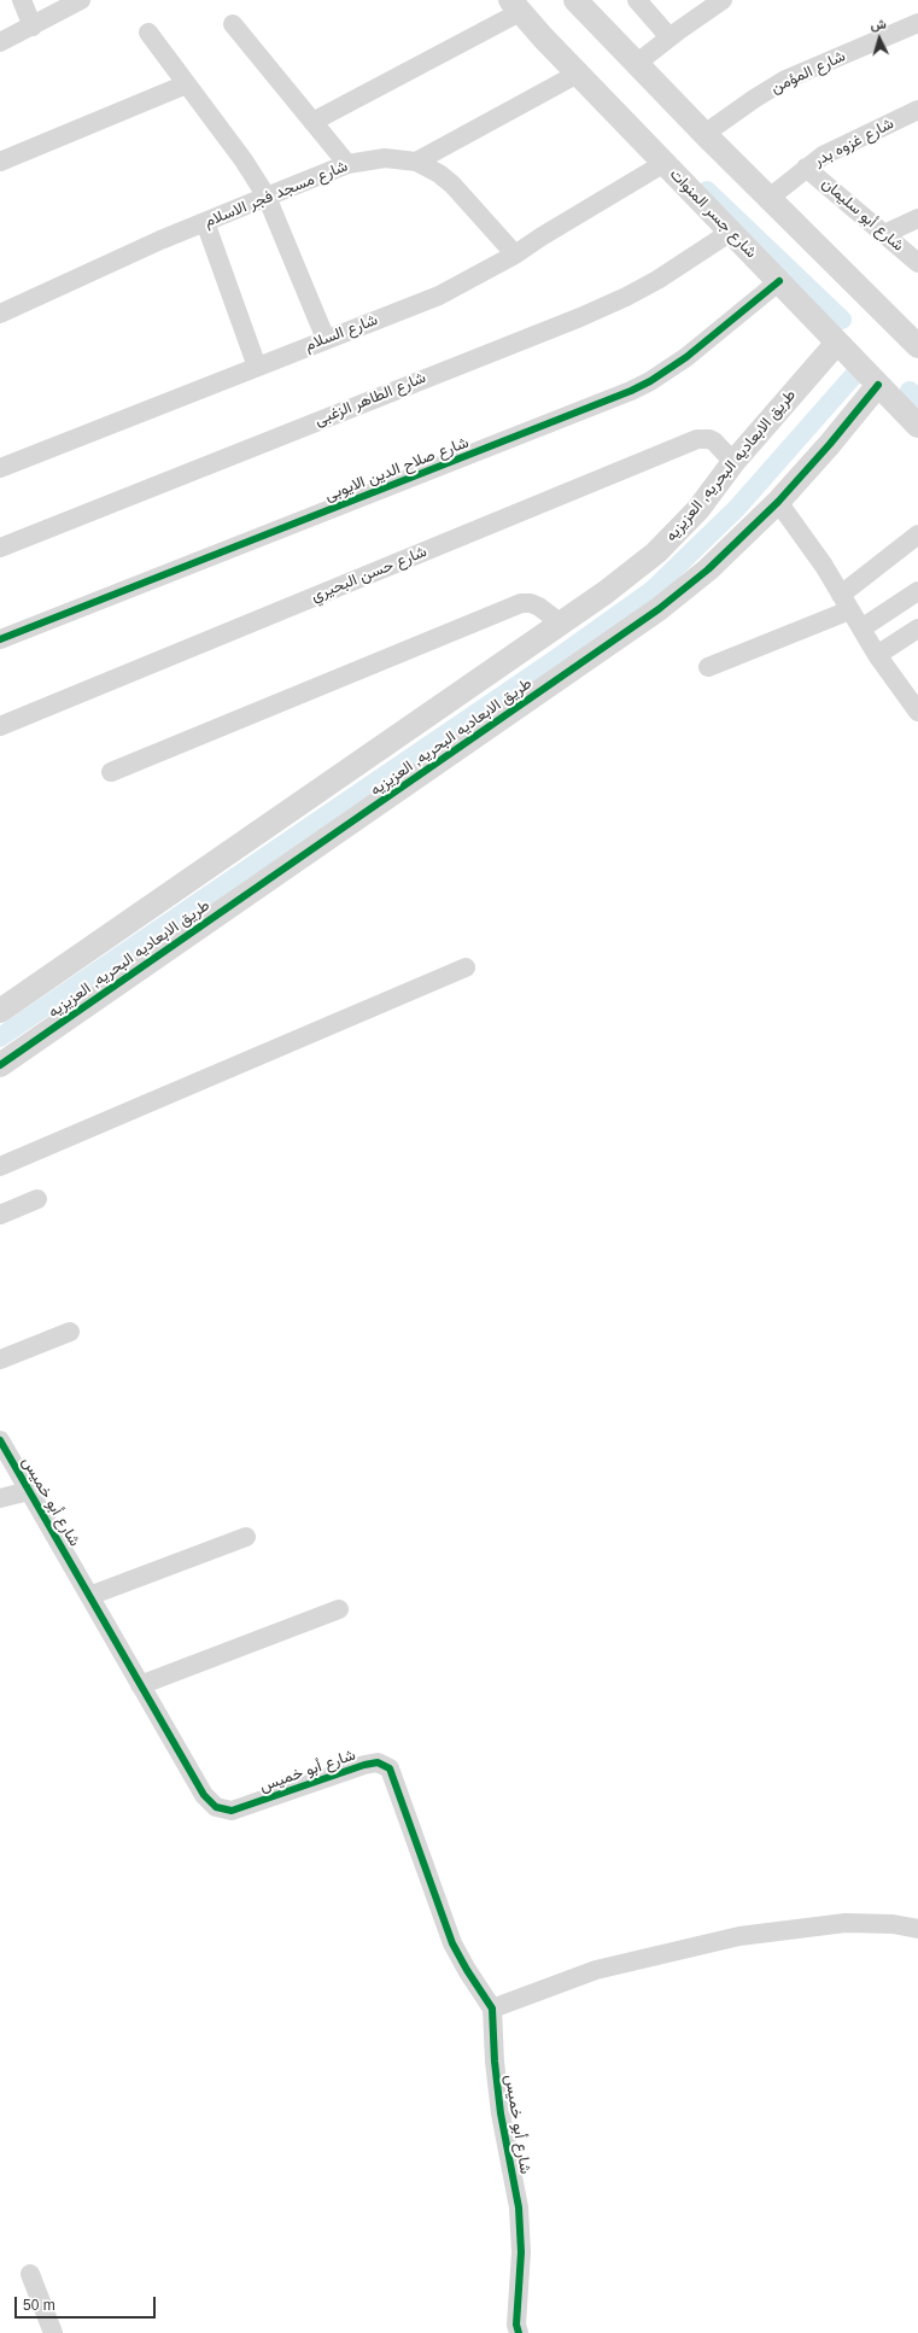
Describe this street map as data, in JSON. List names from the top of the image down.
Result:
{
  "streets": {
    "street": [
      "شارع المؤمن",
      "شارع غزوه بدر",
      "شارع مسجد فجر الاسلام",
      "شارع جسر المنوات",
      "شارع أبو سليمان",
      "شارع السلام",
      "شارع الطاهر الزغبى",
      "طريق الابعاديه البحريه, العزيزيه",
      "شارع صلاح الدين الايوبى",
      "شارع حسن البحيري",
      "شارع أبو خميس"
    ]
  },
  "crossings": [
    ["شارع غزوه بدر", "شارع أبو سليمان"],
    ["شارع مسجد فجر الاسلام", "شارع السلام"],
    ["شارع جسر المنوات", "شارع السلام"],
    ["شارع جسر المنوات", "شارع الطاهر الزغبى"],
    ["شارع جسر المنوات", "طريق الابعاديه البحريه, العزيزيه"],
    ["شارع جسر المنوات", "شارع صلاح الدين الايوبى"],
    ["طريق الابعاديه البحريه, العزيزيه", "شارع حسن البحيري"]
  ],
  "scale_bar": "50 m",
  "north": "top"
}
